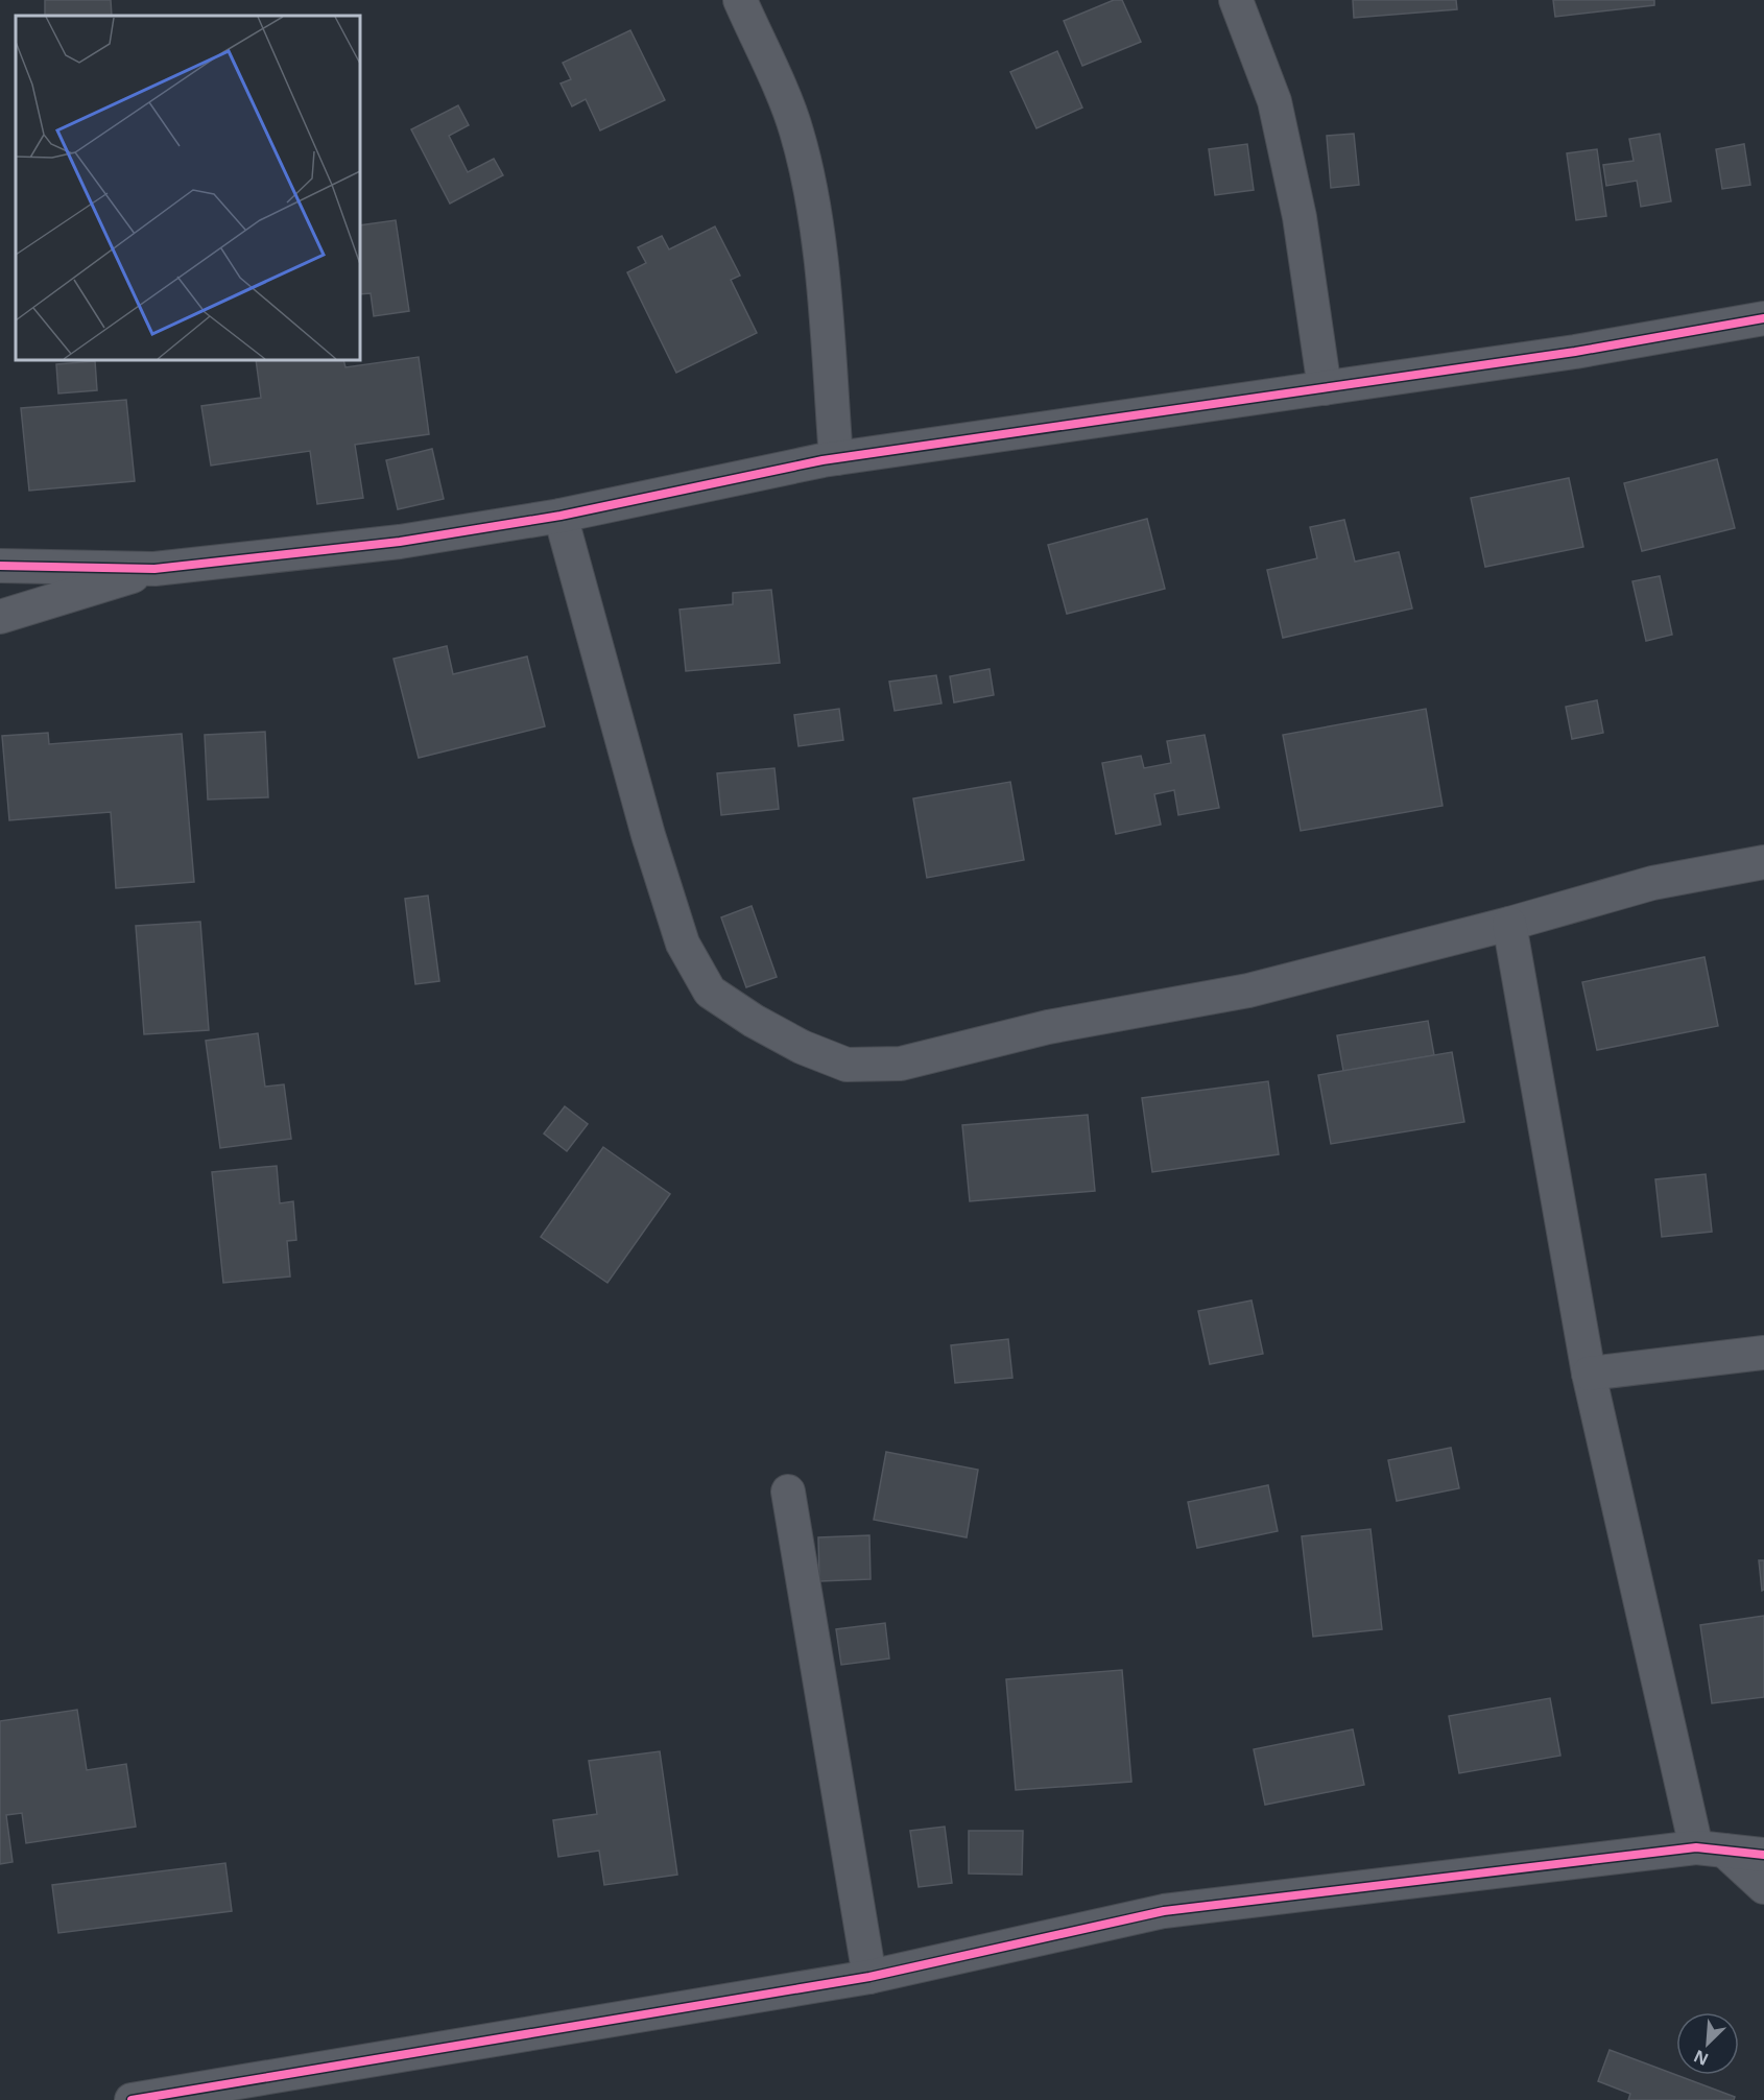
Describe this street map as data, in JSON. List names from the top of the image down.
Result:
{
  "north": "bottom left"
}
